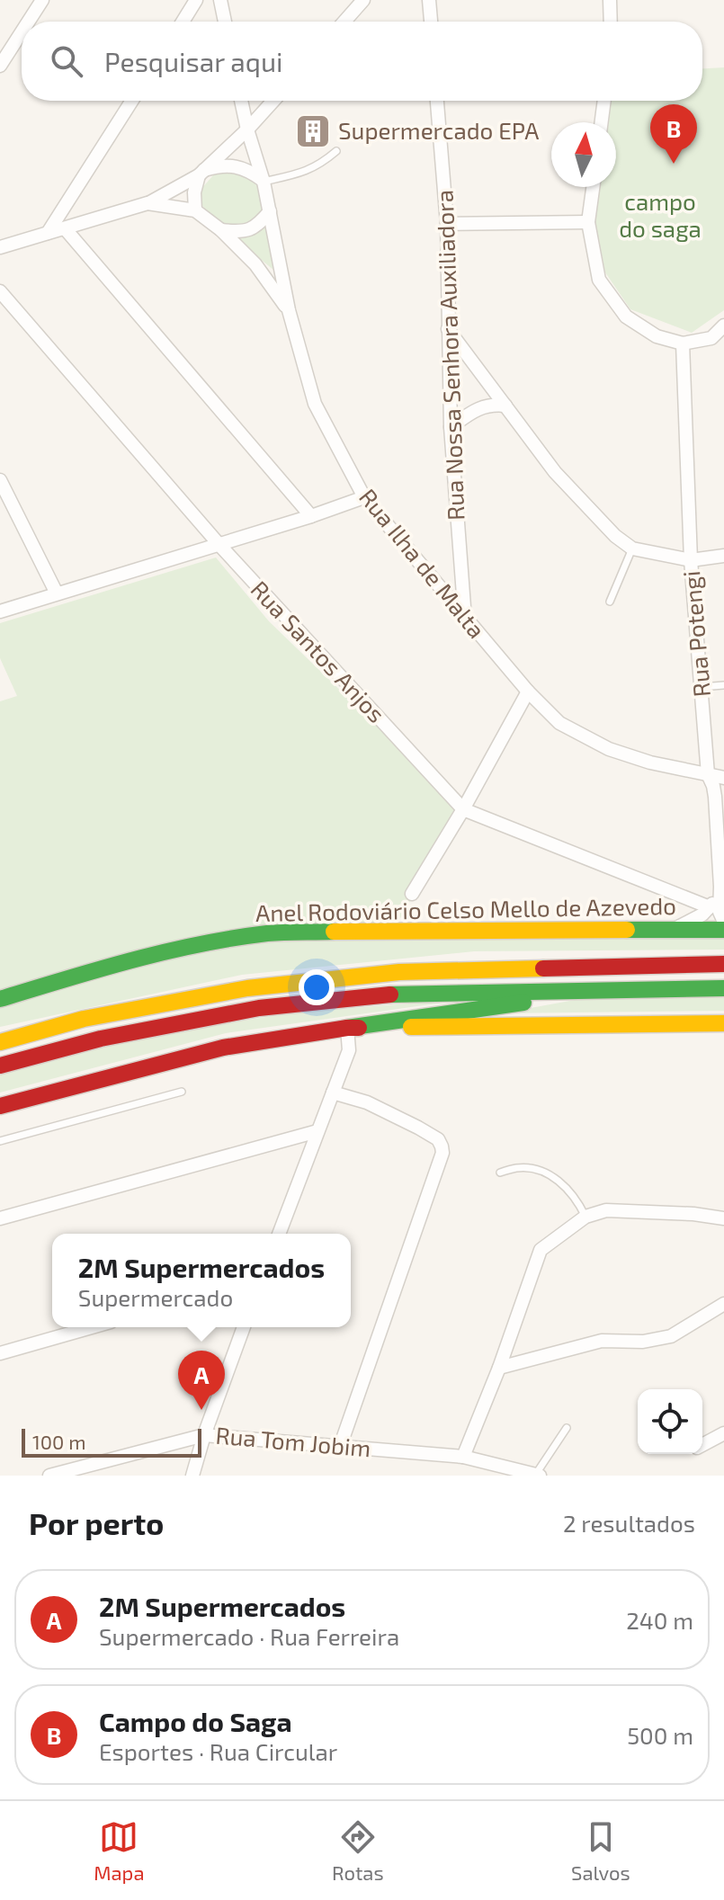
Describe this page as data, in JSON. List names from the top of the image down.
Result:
{
  "streets": {
    "main road": ["Anel Rodoviário Celso Mello de Azevedo"],
    "street": [
      "Rua Nossa Senhora Auxiliadora",
      "Rua Ilha de Malta",
      "Rua Potengi",
      "Rua Santos Anjos",
      "Rua Tom Jobim"
    ]
  },
  "crossings": [
    ["Rua Nossa Senhora Auxiliadora", "Rua Ilha de Malta"],
    ["Rua Ilha de Malta", "Rua Potengi"]
  ],
  "parks": ["campo do saga"],
  "places": {
    "building": ["Supermercado EPA"]
  },
  "scale_bar": "100 m",
  "north": "top",
  "page": {
    "search": "Pesquisar aqui",
    "pins": ["B", "A"],
    "popup": ["2M Supermercados", "Supermercado"],
    "scale": "100 m",
    "heading": ["Por perto", "2 resultados"],
    "list": [
      {
        "mark": "A",
        "name": "2M Supermercados",
        "note": "Supermercado · Rua Ferreira",
        "value": "240 m"
      },
      {
        "mark": "B",
        "name": "Campo do Saga",
        "note": "Esportes · Rua Circular",
        "value": "500 m"
      }
    ],
    "nav": ["Mapa", "Rotas", "Salvos"]
  }
}
